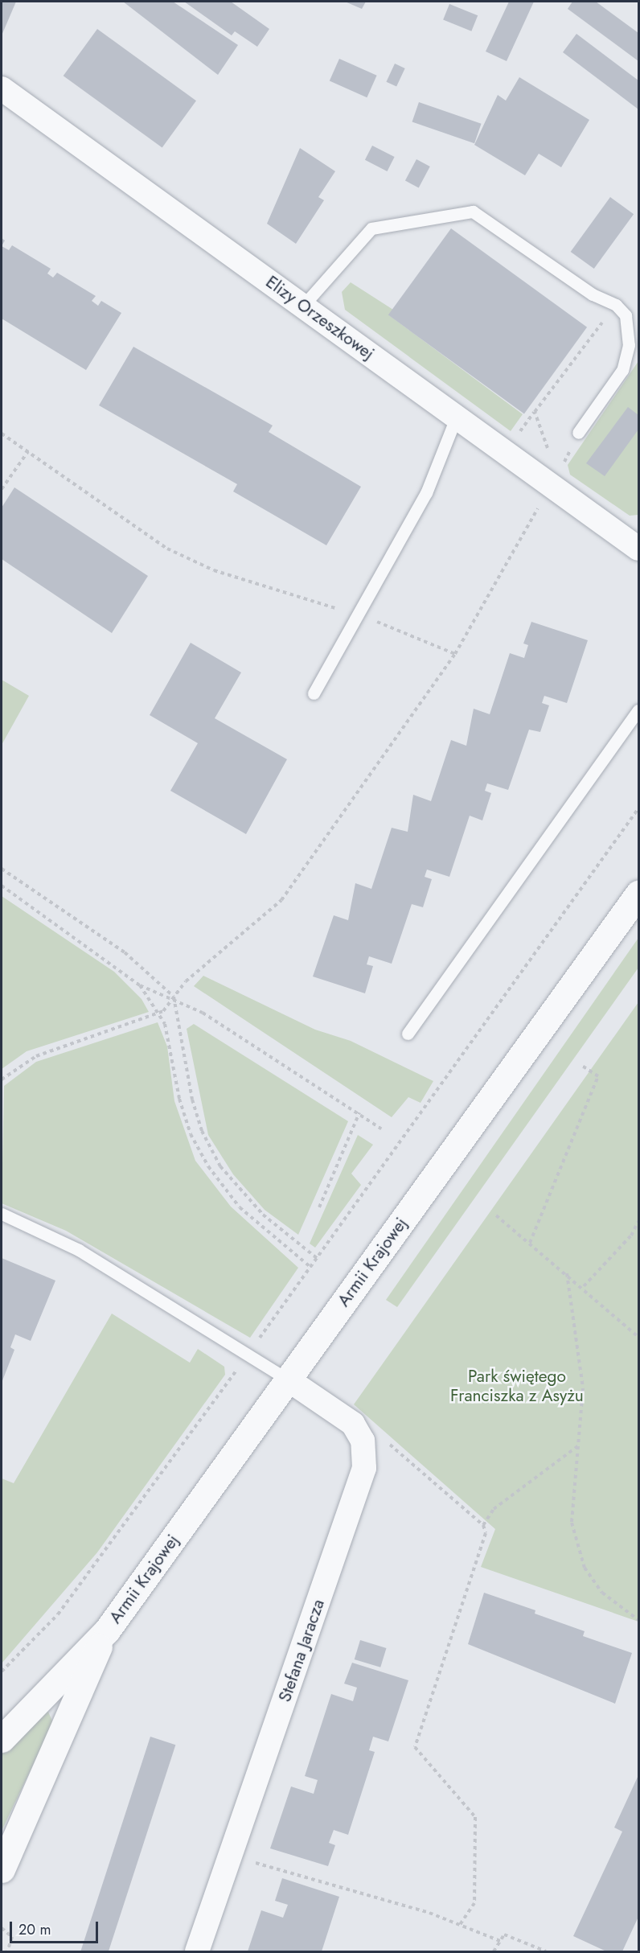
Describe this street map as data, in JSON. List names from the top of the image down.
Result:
{
  "streets": {
    "street": ["Elizy Orzeszkowej", "Armii Krajowej", "Stefana Jaracza"]
  },
  "crossings": [
    ["Armii Krajowej", "Stefana Jaracza"]
  ],
  "parks": ["Park świętego Franciszka z Asyżu"],
  "scale_bar": "20 m"
}
